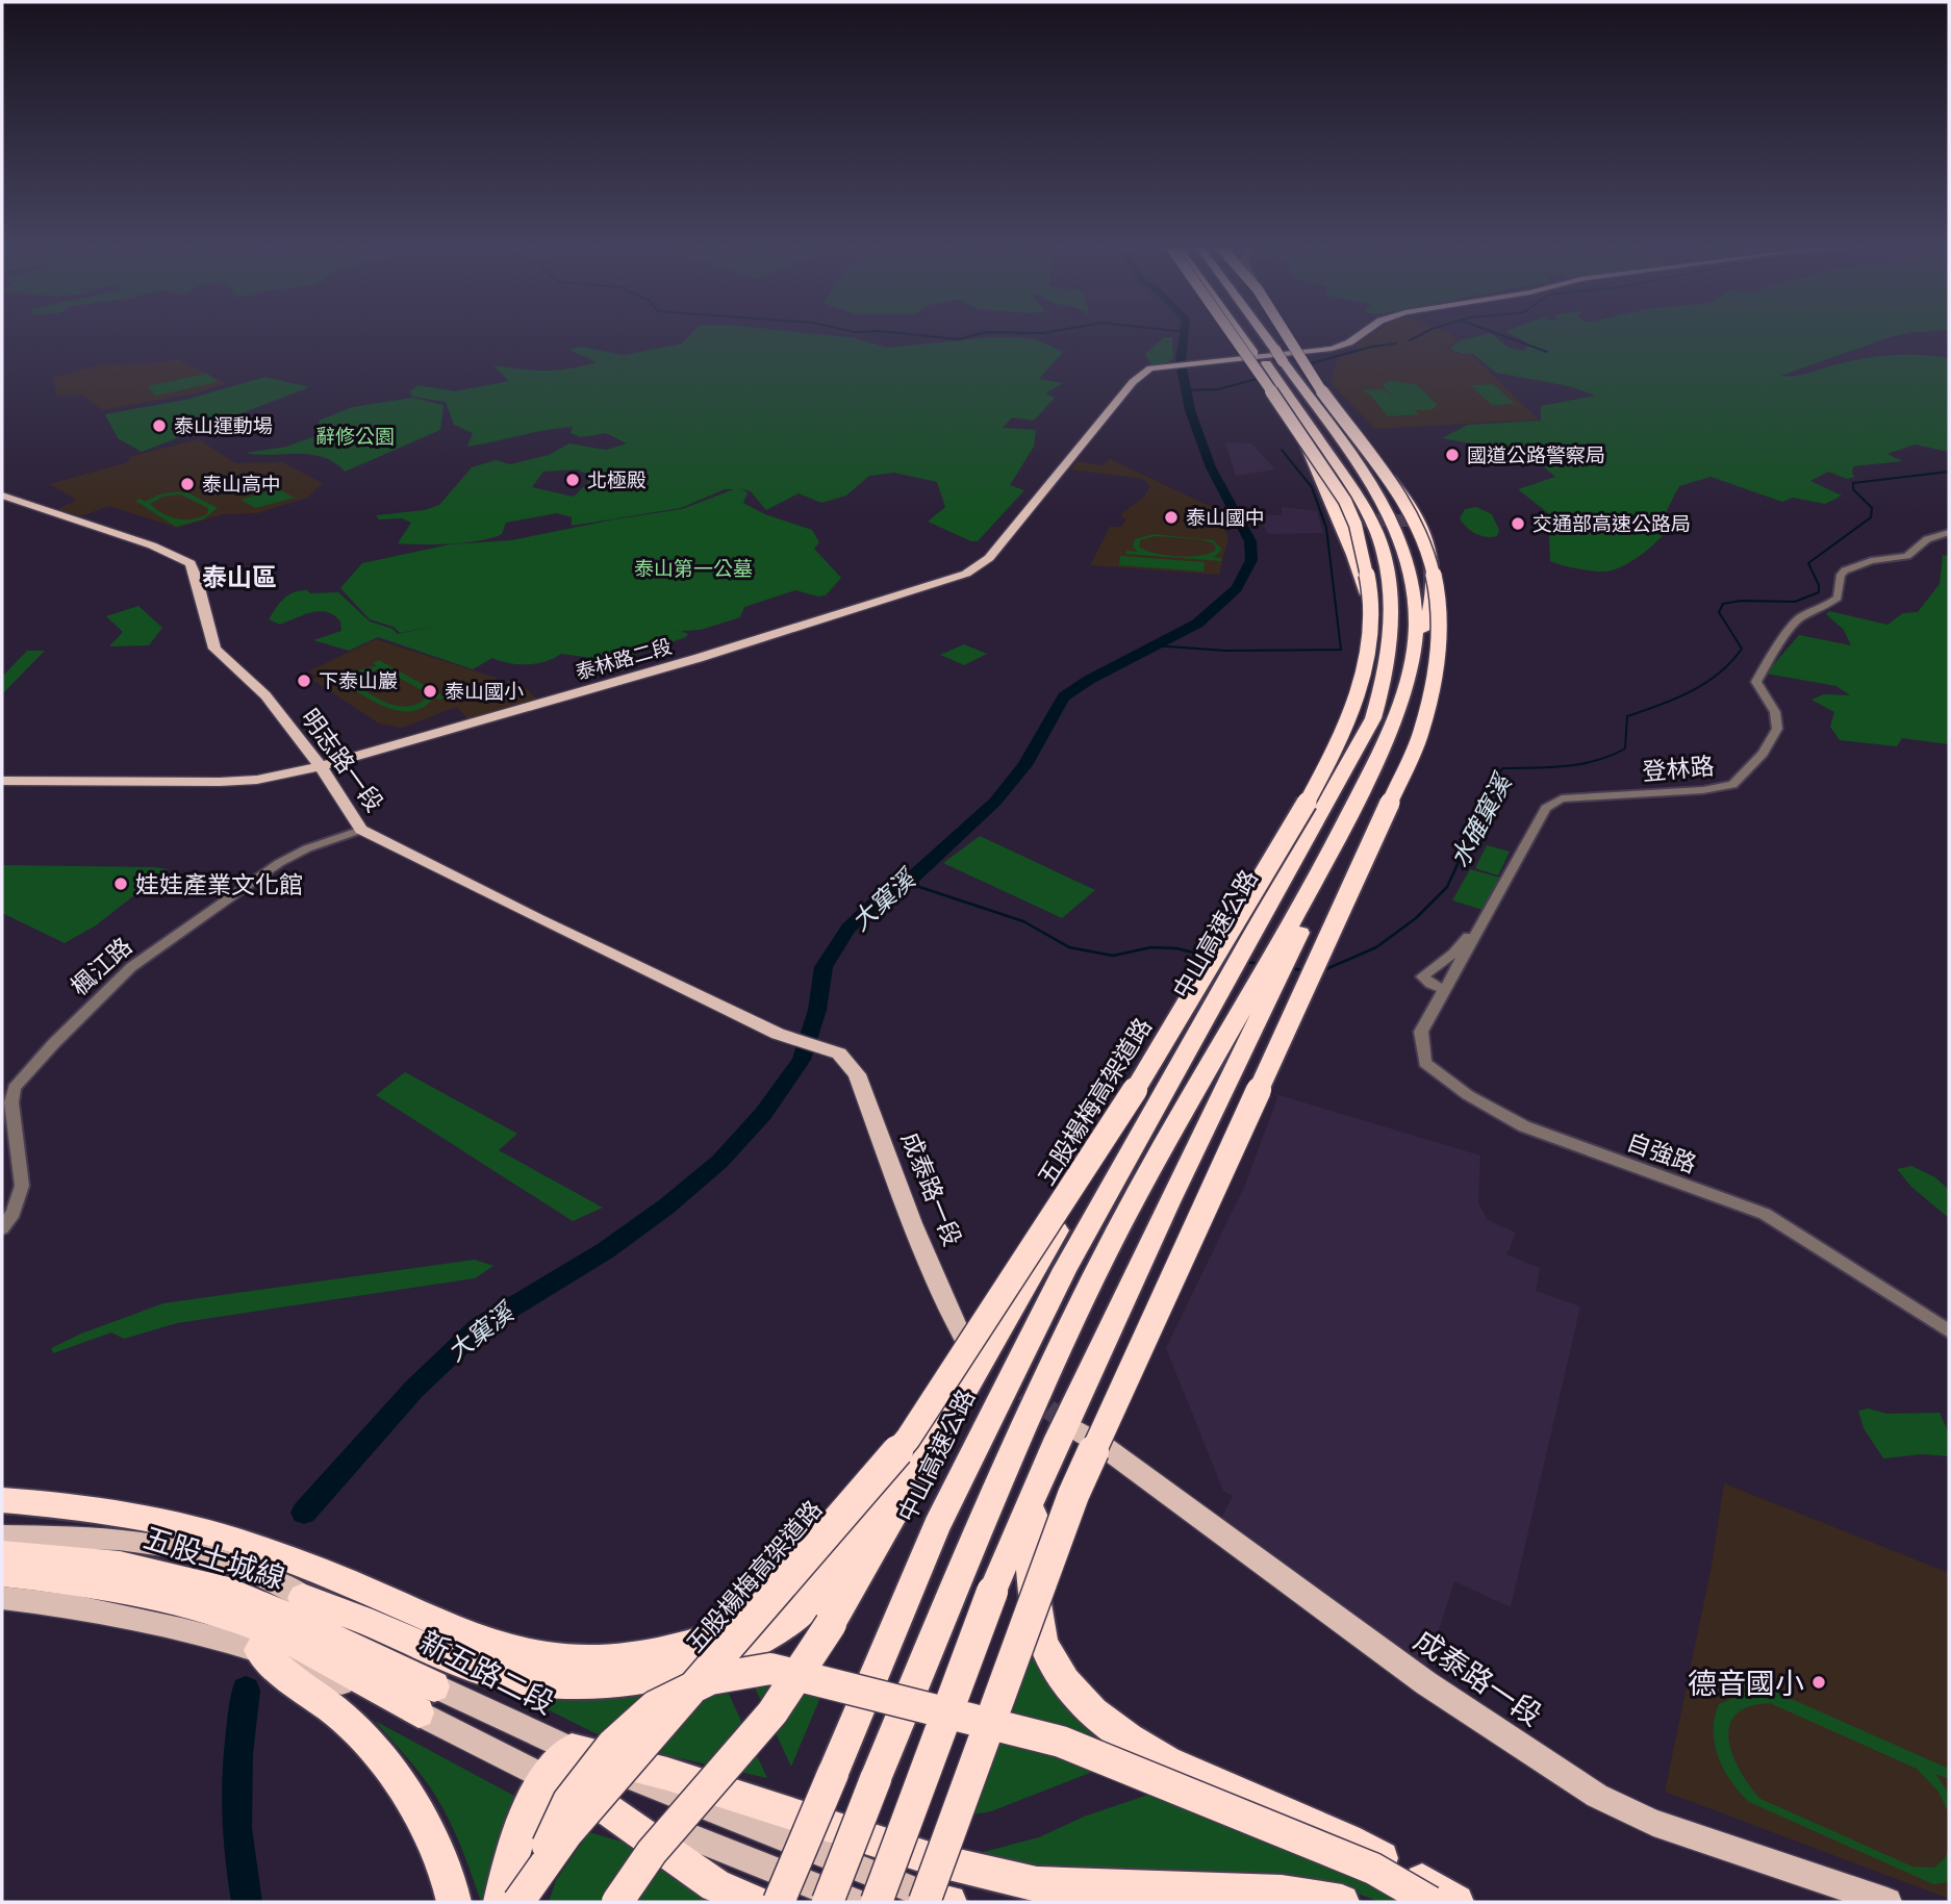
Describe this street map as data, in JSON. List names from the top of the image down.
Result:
{
  "streets": {
    "highway": ["中山高速公路", "五股楊梅高架道路", "五股土城線"],
    "main road": [
      "泰林路二段",
      "明志路一段",
      "成泰路一段",
      "新五路二段"
    ],
    "street": ["登林路", "楓江路", "自強路"]
  },
  "crossings": [
    ["泰林路二段", "明志路一段"],
    ["明志路一段", "楓江路"],
    ["明志路一段", "成泰路一段"],
    ["登林路", "自強路"],
    ["五股土城線", "新五路二段"]
  ],
  "districts": ["泰山區"],
  "water": ["水確窠溪", "大窠溪"],
  "parks": ["辭修公園", "泰山第一公墓"],
  "places": [
    "泰山運動場",
    "國道公路警察局",
    "北極殿",
    "泰山高中",
    "泰山國中",
    "交通部高速公路局",
    "下泰山巖",
    "泰山國小",
    "娃娃產業文化館",
    "德音國小"
  ]
}
